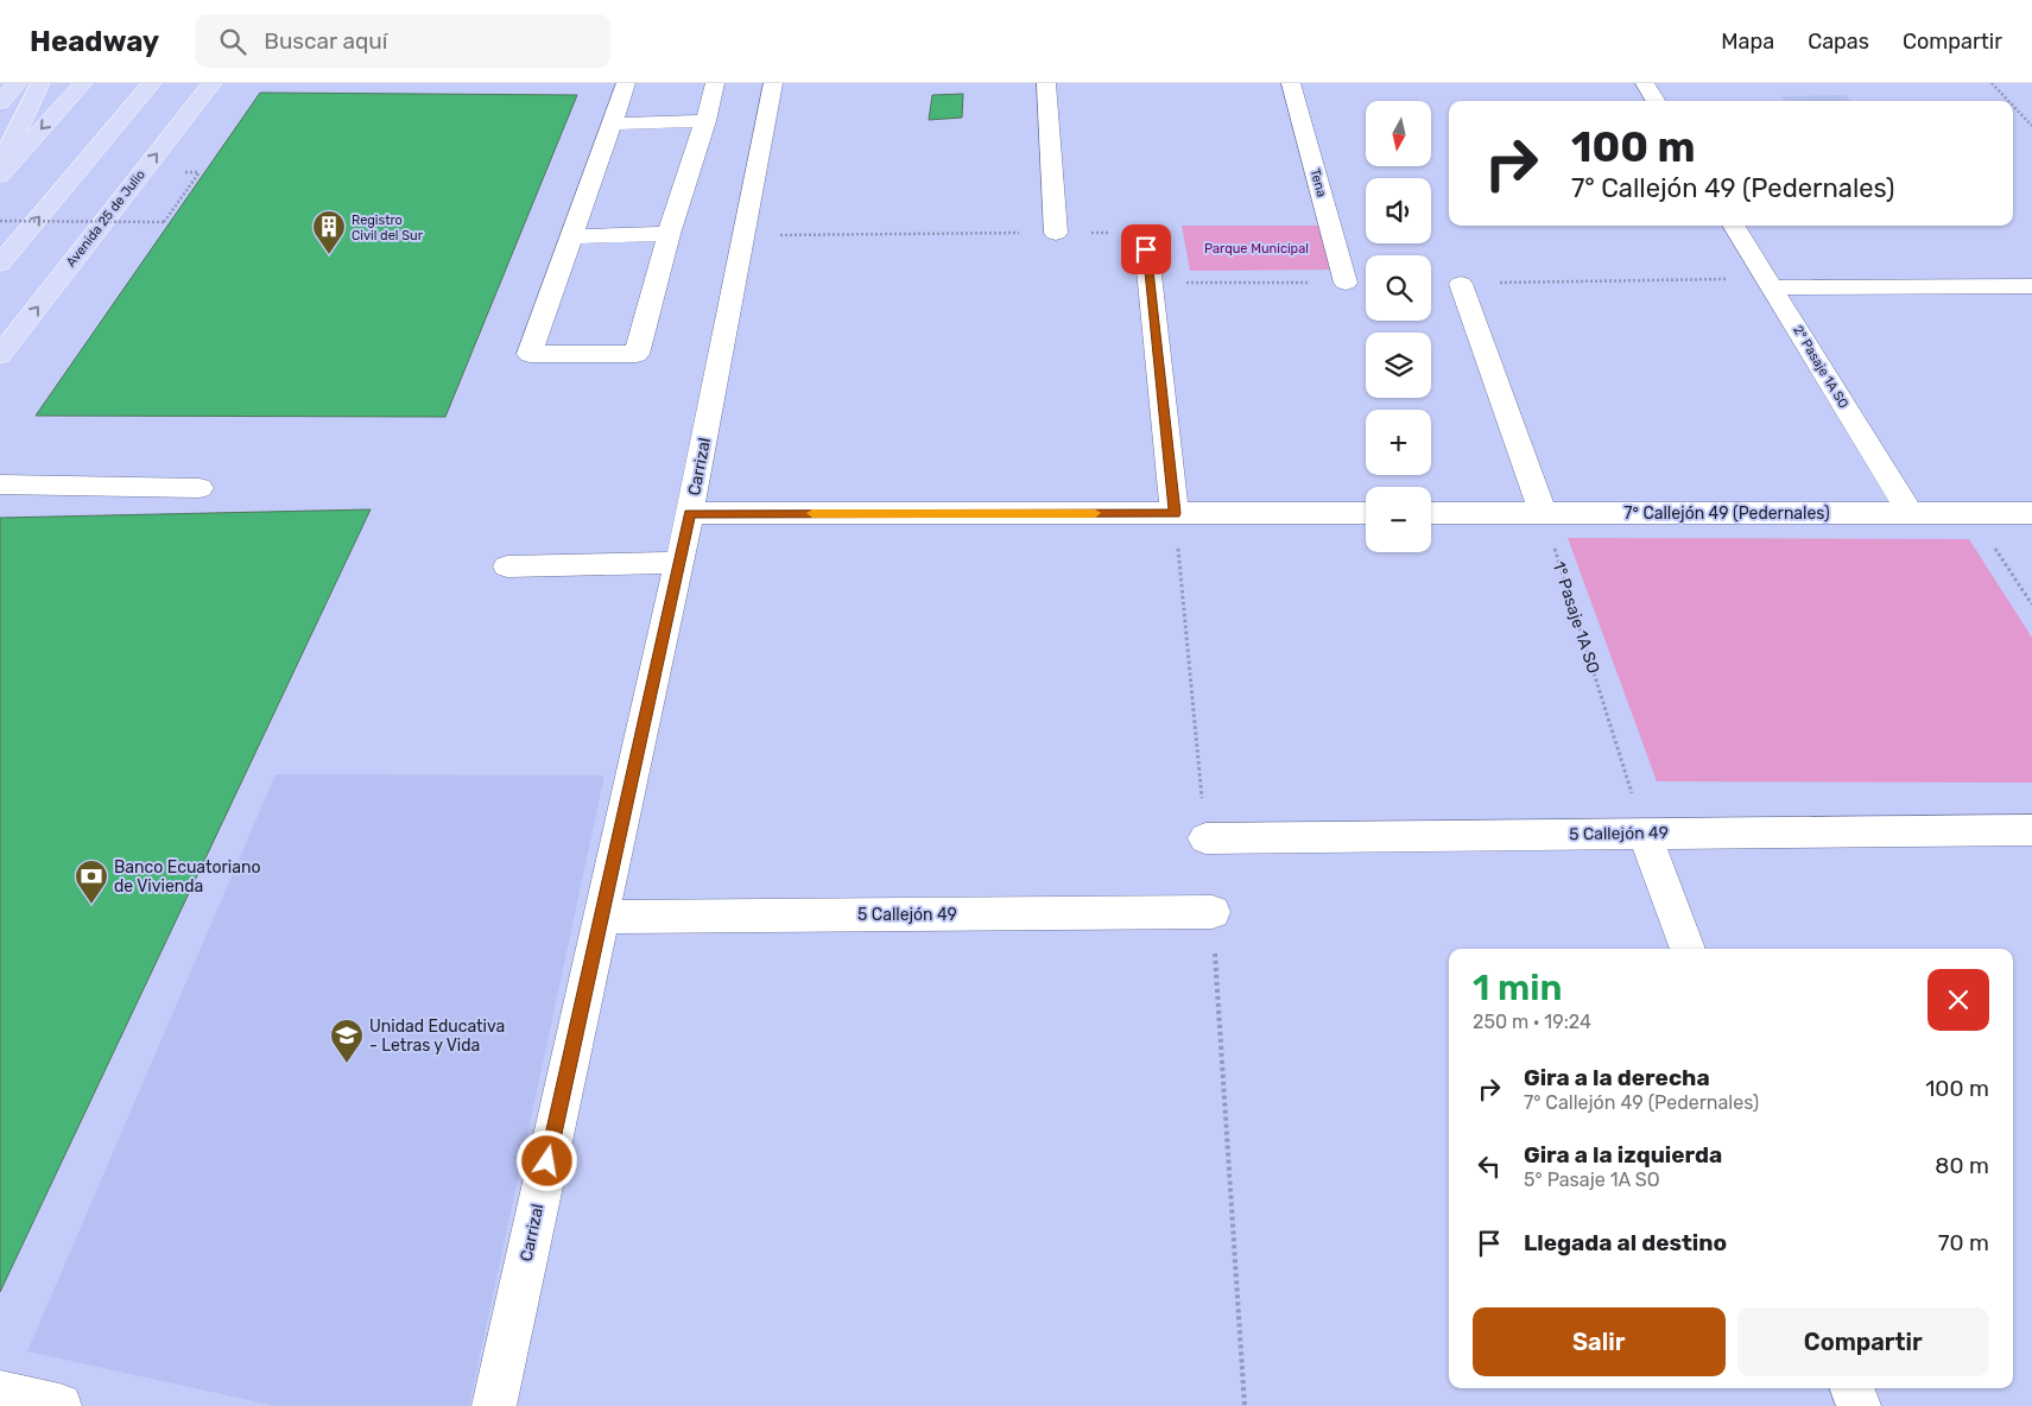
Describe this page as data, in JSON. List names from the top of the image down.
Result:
{
  "streets": {
    "main road": ["Avenida 25 de Julio"],
    "street": [
      "Tena",
      "2° Pasaje 1A SO",
      "Carrizal",
      "7° Callejón 49 (Pedernales)",
      "5 Callejón 49"
    ],
    "path": ["1° Pasaje 1A SO"]
  },
  "crossings": [
    ["2° Pasaje 1A SO", "7° Callejón 49 (Pedernales)"],
    ["Carrizal", "5 Callejón 49"],
    ["7° Callejón 49 (Pedernales)", "1° Pasaje 1A SO"],
    ["1° Pasaje 1A SO", "5 Callejón 49"]
  ],
  "parks": ["Parque Municipal"],
  "places": {
    "building": ["Registro Civil del Sur"],
    "bank": ["Banco Ecuatoriano de Vivienda"],
    "school or university": ["Unidad Educativa - Letras y Vida"]
  },
  "north": "bottom",
  "page": {
    "header": "Headway",
    "search": "Buscar aquí",
    "nav": ["Mapa", "Capas", "Compartir"],
    "map_buttons": ["+", "−"],
    "turn": ["100 m", "7° Callejón 49 (Pedernales)"],
    "heading": ["1 min", "250 m · 19:24"],
    "list": [
      {
        "name": "Gira a la derecha",
        "note": "7° Callejón 49 (Pedernales)",
        "value": "100 m"
      },
      {
        "name": "Gira a la izquierda",
        "note": "5° Pasaje 1A SO",
        "value": "80 m"
      },
      {
        "name": "Llegada al destino",
        "value": "70 m"
      }
    ],
    "buttons": ["Salir", "Compartir"]
  }
}
